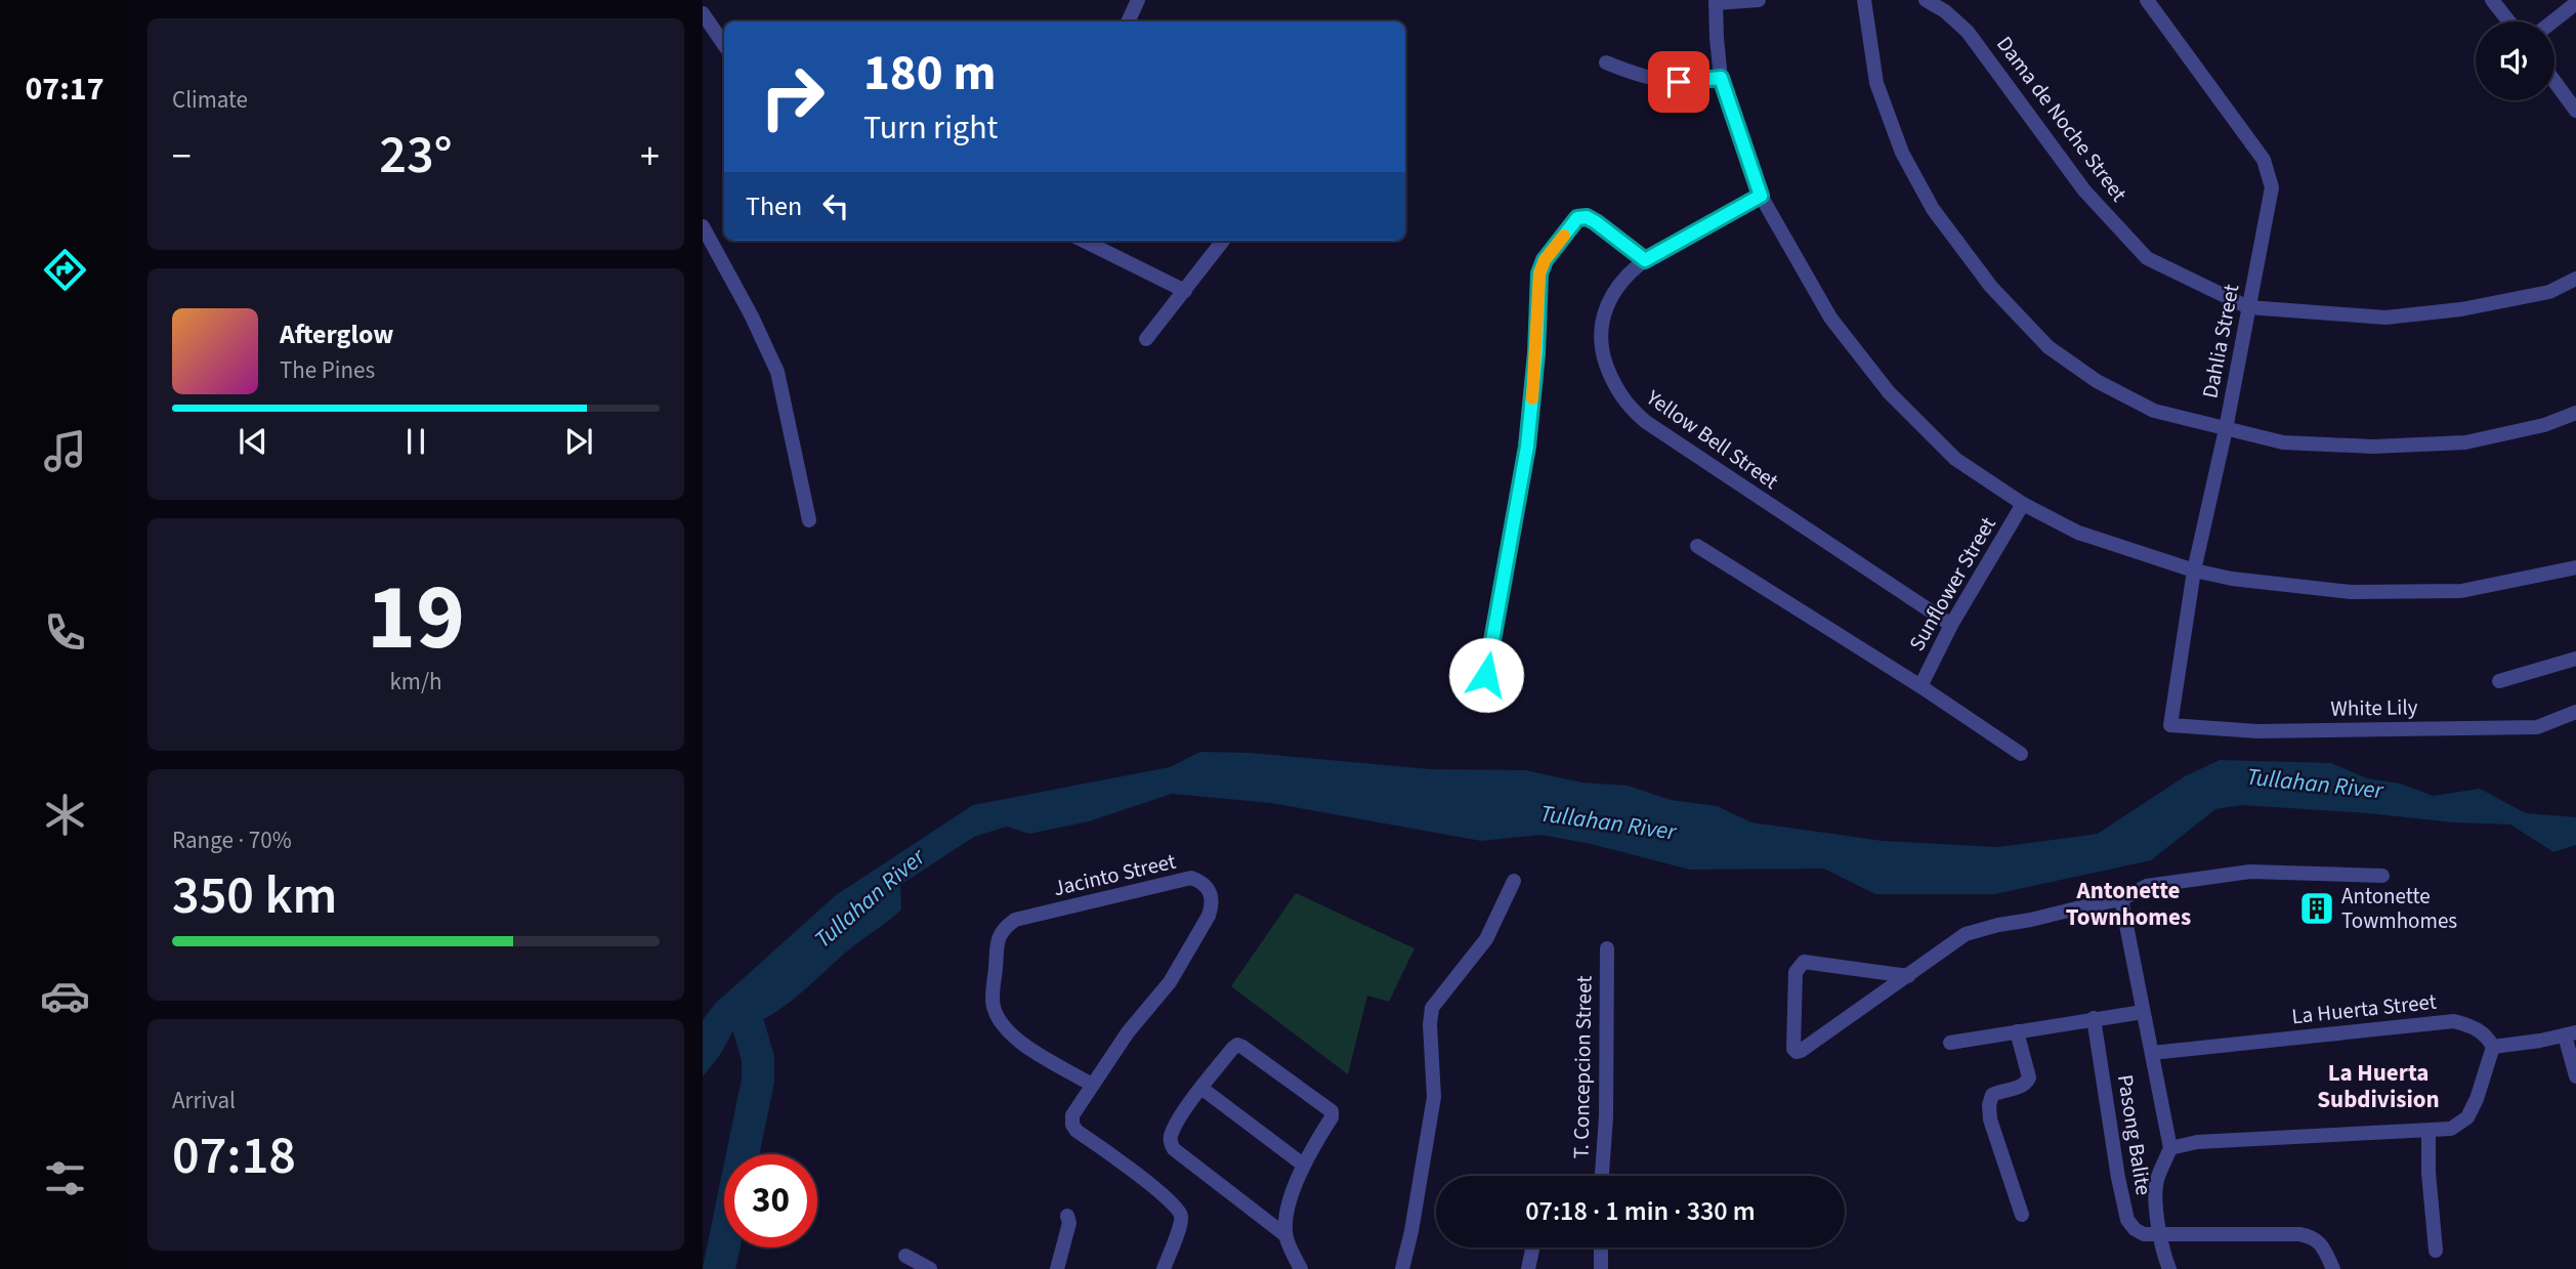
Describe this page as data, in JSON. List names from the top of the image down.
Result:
{
  "streets": {
    "street": [
      "Dama de Noche Street",
      "Dahlia Street",
      "Yellow Bell Street",
      "Sunflower Street",
      "White Lily",
      "Jacinto Street",
      "La Huerta Street",
      "T. Concepcion Street",
      "Pasong Balite"
    ]
  },
  "crossings": [
    ["Dama de Noche Street", "Dahlia Street"],
    ["Dahlia Street", "White Lily"],
    ["Yellow Bell Street", "Sunflower Street"]
  ],
  "districts": ["Antonette Townhomes", "La Huerta Subdivision"],
  "water": ["Tullahan River"],
  "places": {
    "building": ["Antonette Towmhomes"]
  },
  "page": {
    "tabs": "07:17",
    "tile": [
      "Climate",
      ["19", "km/h"],
      ["Range · 70%", "350 km"],
      ["Arrival", "07:18"]
    ],
    "turn": ["180 m", "Turn right"],
    "heat": ["−", "23°", "+"],
    "then": "Then",
    "song": ["Afterglow", "The Pines"],
    "limit": "30",
    "trip": "07:18 · 1 min · 330 m"
  }
}
